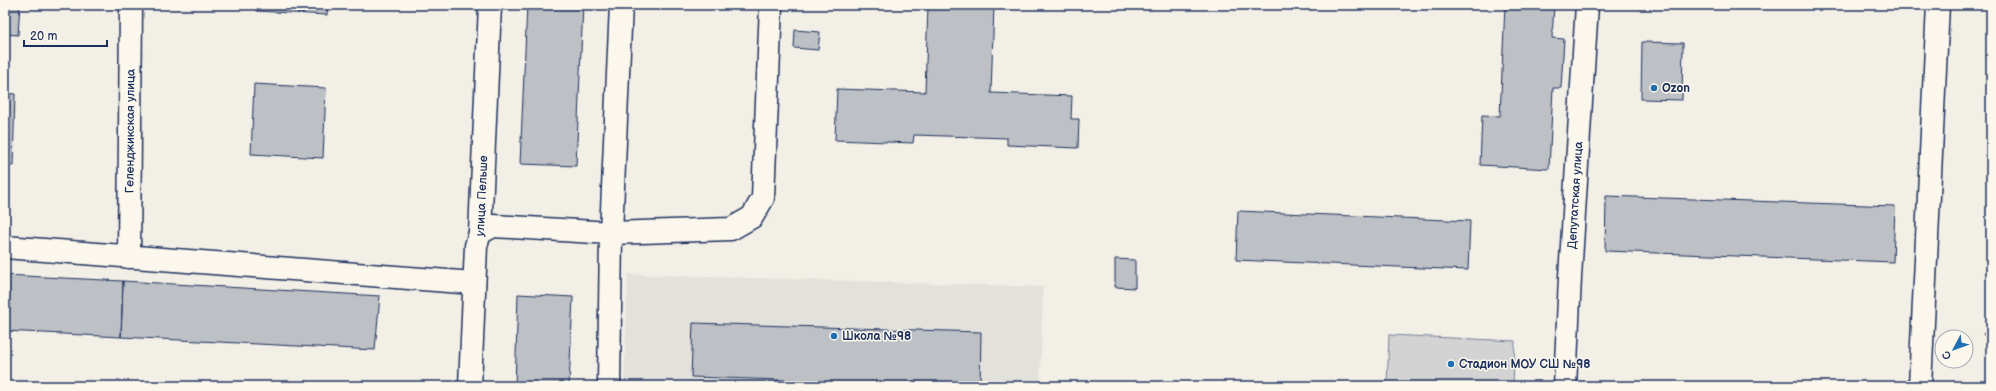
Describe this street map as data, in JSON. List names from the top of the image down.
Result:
{
  "streets": {
    "street": ["Геленджикская улица", "Депутатская улица", "улица Пельше"]
  },
  "places": ["Ozon", "Школа №98", "Стадион МОУ СШ №98"],
  "scale_bar": "20 m",
  "north": "bottom left"
}
